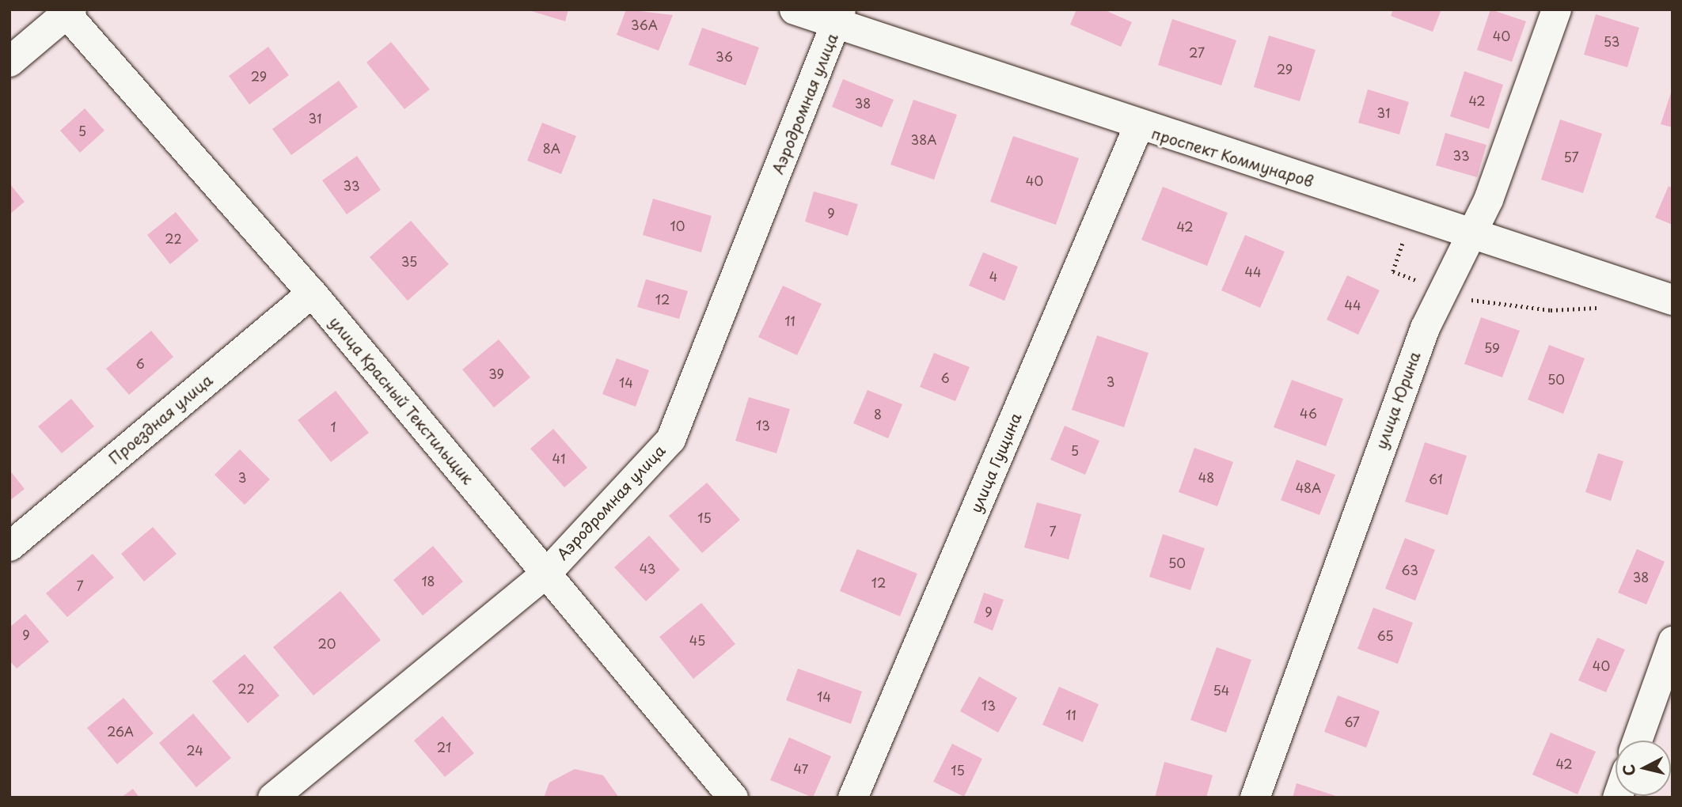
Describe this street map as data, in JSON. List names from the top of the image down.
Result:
{
  "streets": {
    "street": [
      "Аэродромная улица",
      "проспект Коммунаров",
      "улица Красный Текстильщик",
      "улица Юрина",
      "Проездная улица",
      "улица Гущина"
    ]
  },
  "crossings": [
    ["Аэродромная улица", "проспект Коммунаров"],
    ["Аэродромная улица", "улица Красный Текстильщик"],
    ["проспект Коммунаров", "улица Юрина"],
    ["проспект Коммунаров", "улица Гущина"],
    ["улица Красный Текстильщик", "Проездная улица"]
  ],
  "house_numbers": [
    "36А",
    "40",
    "53",
    "27",
    "36",
    "29",
    "29",
    "42",
    "38",
    "31",
    "31",
    "5",
    "38А",
    "8А",
    "33",
    "57",
    "40",
    "33",
    "9",
    "10",
    "42",
    "22",
    "35",
    "44",
    "4",
    "12",
    "44",
    "11",
    "59",
    "6",
    "39",
    "6",
    "50",
    "3",
    "14",
    "46",
    "8",
    "13",
    "1",
    "5",
    "41",
    "3",
    "48",
    "61",
    "48А",
    "15",
    "7",
    "50",
    "43",
    "63",
    "38",
    "18",
    "12",
    "7",
    "9",
    "9",
    "65",
    "45",
    "20",
    "40",
    "22",
    "54",
    "14",
    "13",
    "11",
    "67",
    "26А",
    "21",
    "24",
    "42",
    "47",
    "15"
  ],
  "north": "left"
}
